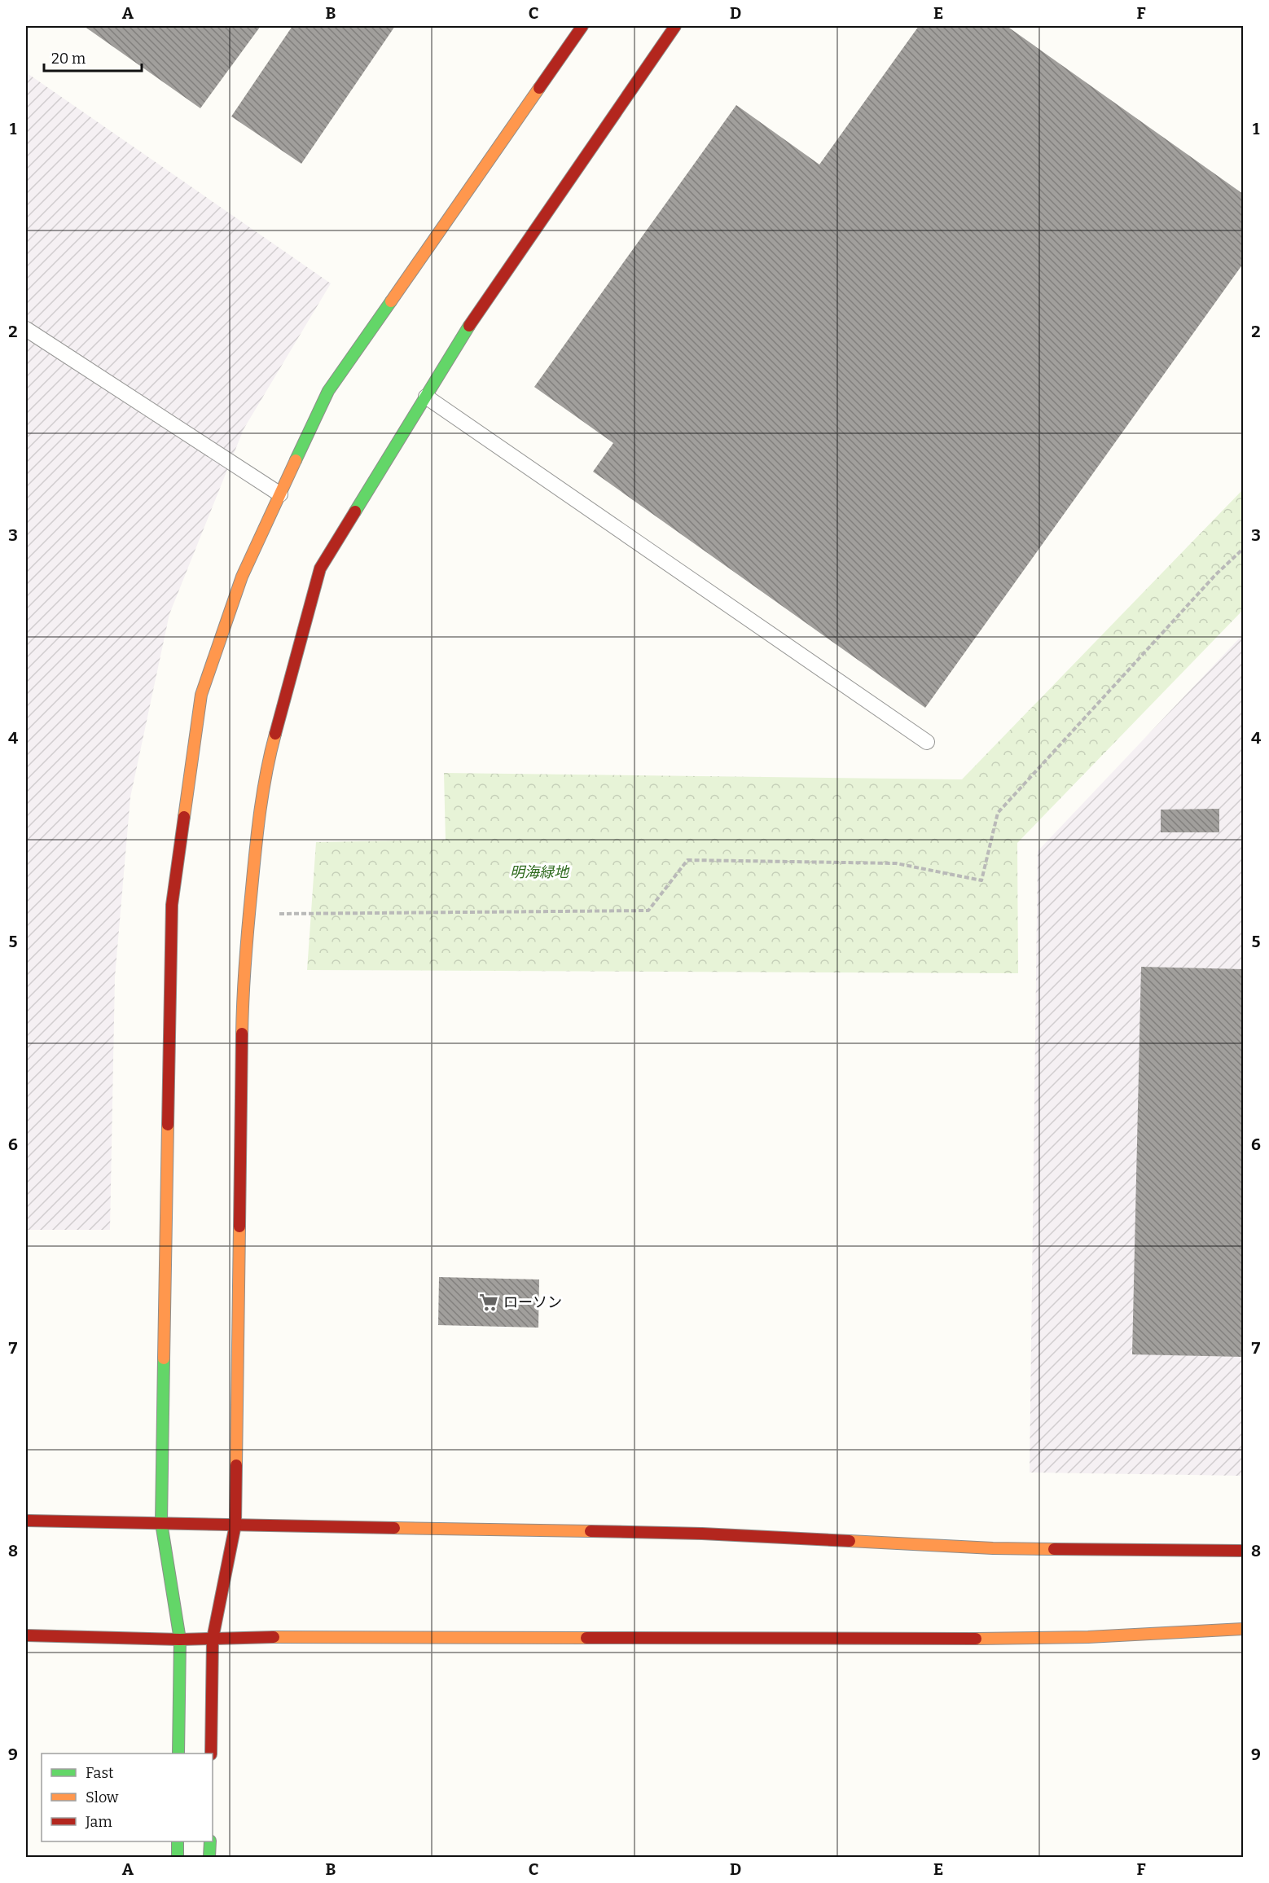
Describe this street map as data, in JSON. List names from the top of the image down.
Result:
{
  "parks": ["明海緑地"],
  "places": {
    "supermarket": ["ローソン"]
  },
  "legend": ["Fast", "Slow", "Jam"],
  "scale_bar": "20 m",
  "grid": {
    "columns": [
      "A",
      "B",
      "C",
      "D",
      "E",
      "F"
    ],
    "rows": [
      "1",
      "2",
      "3",
      "4",
      "5",
      "6",
      "7",
      "8",
      "9"
    ]
  }
}
